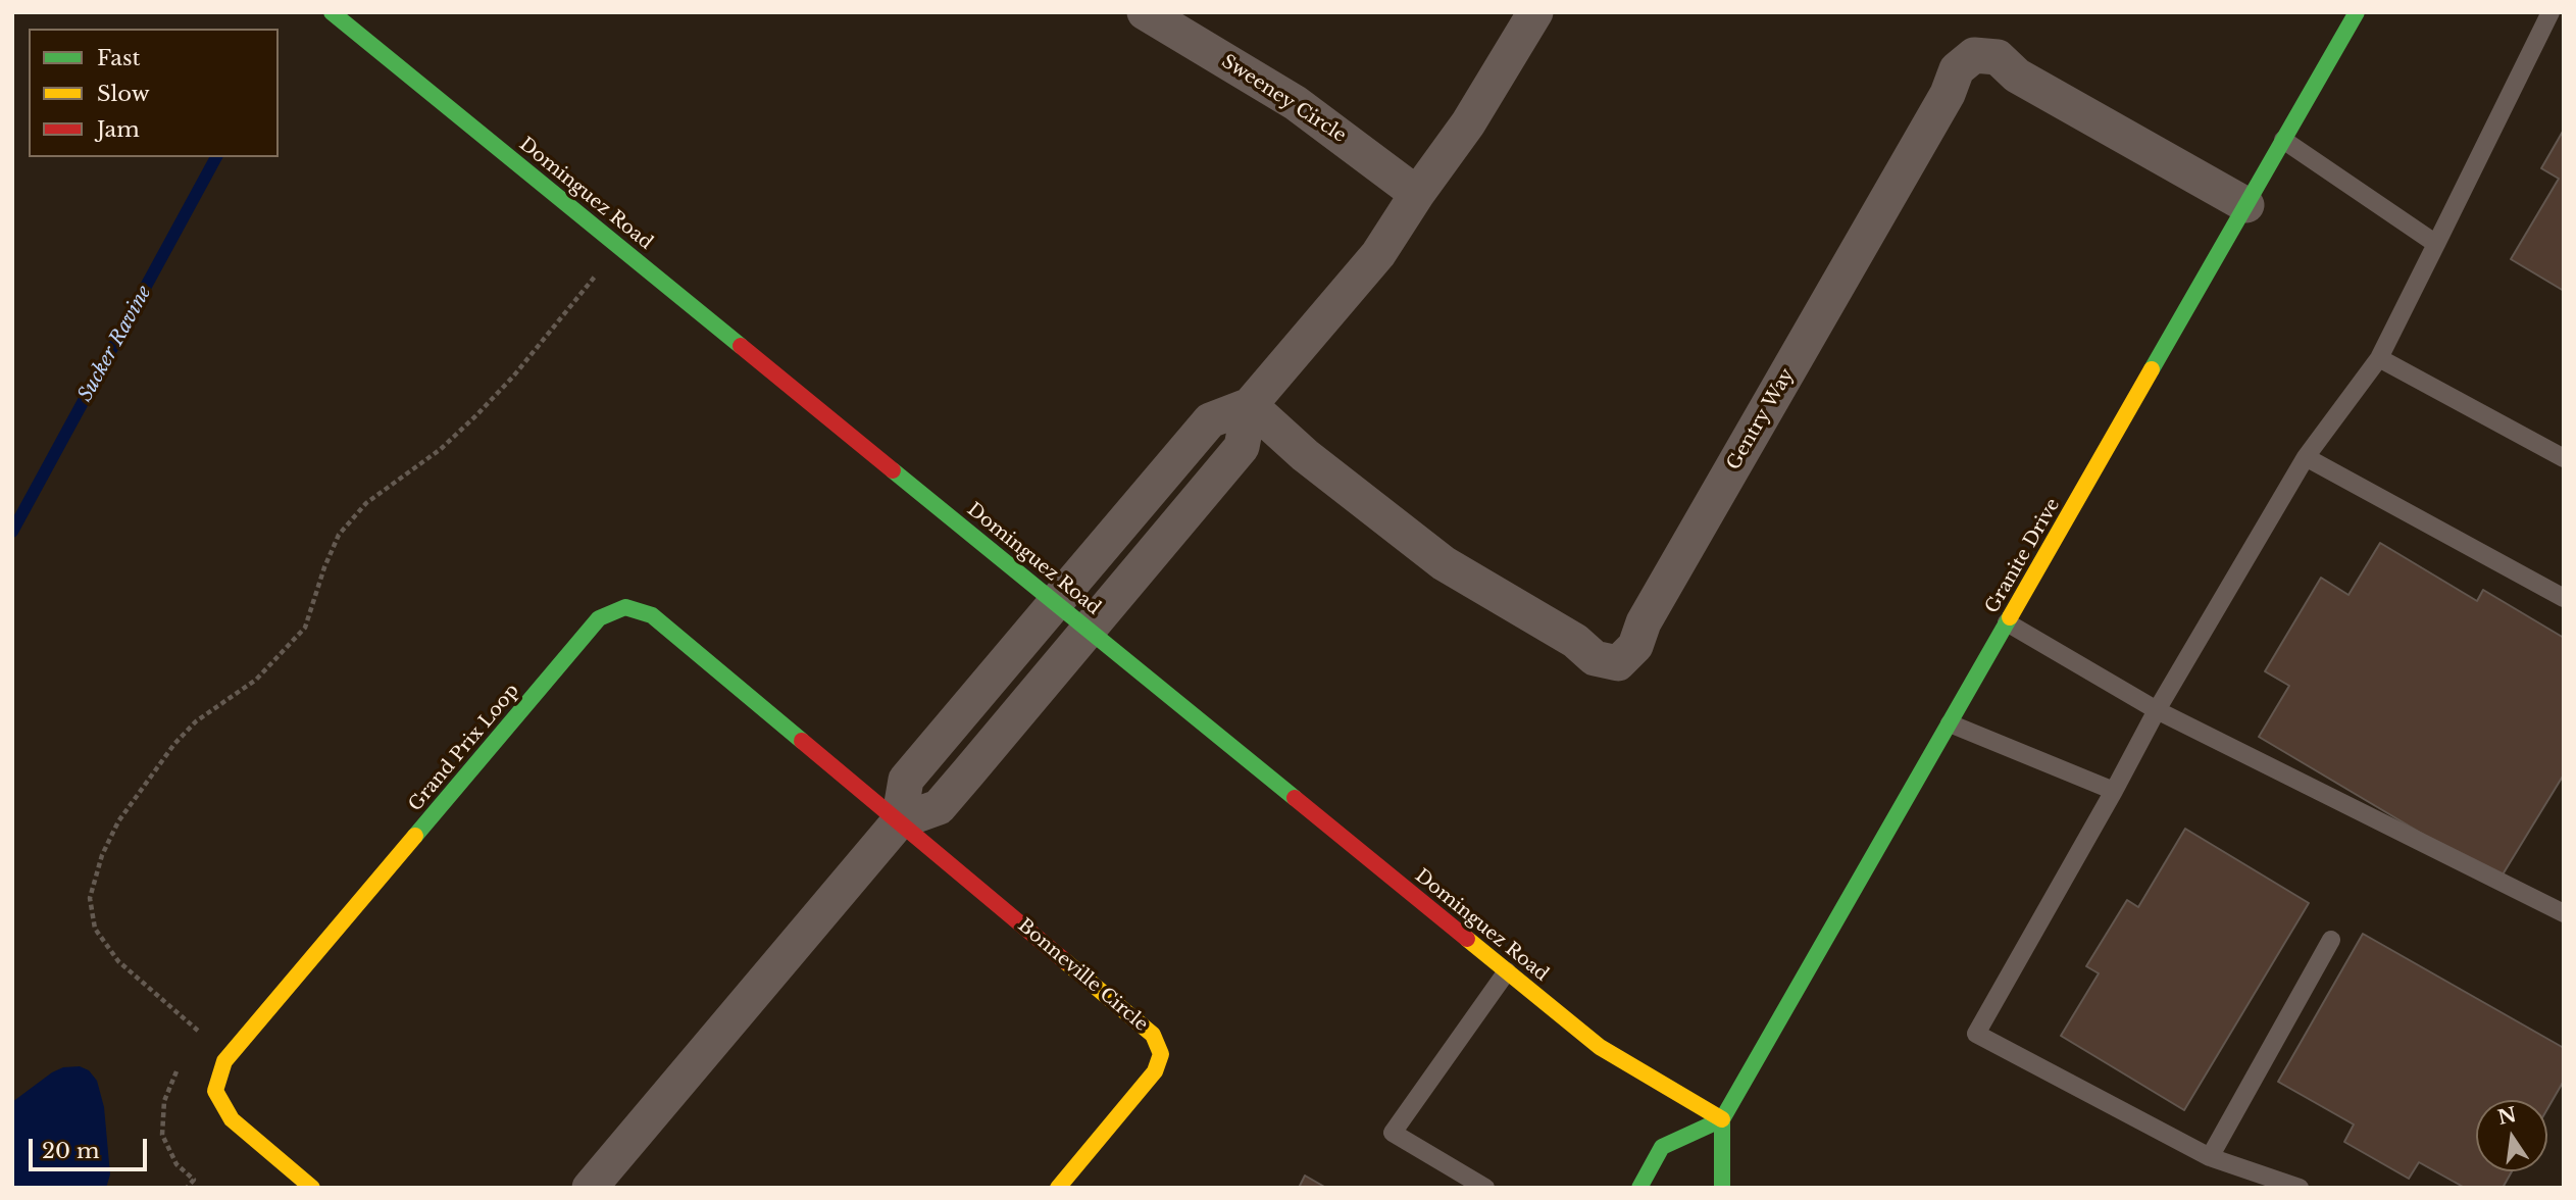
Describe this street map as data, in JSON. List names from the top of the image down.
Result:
{
  "streets": {
    "street": [
      "Sweeney Circle",
      "Dominguez Road",
      "Gentry Way",
      "Granite Drive",
      "Grand Prix Loop",
      "Bonneville Circle"
    ]
  },
  "crossings": [
    ["Dominguez Road", "Granite Drive"],
    ["Gentry Way", "Granite Drive"],
    ["Grand Prix Loop", "Bonneville Circle"]
  ],
  "water": ["Sucker Ravine"],
  "legend": ["Fast", "Slow", "Jam"],
  "scale_bar": "20 m",
  "north": "top"
}
